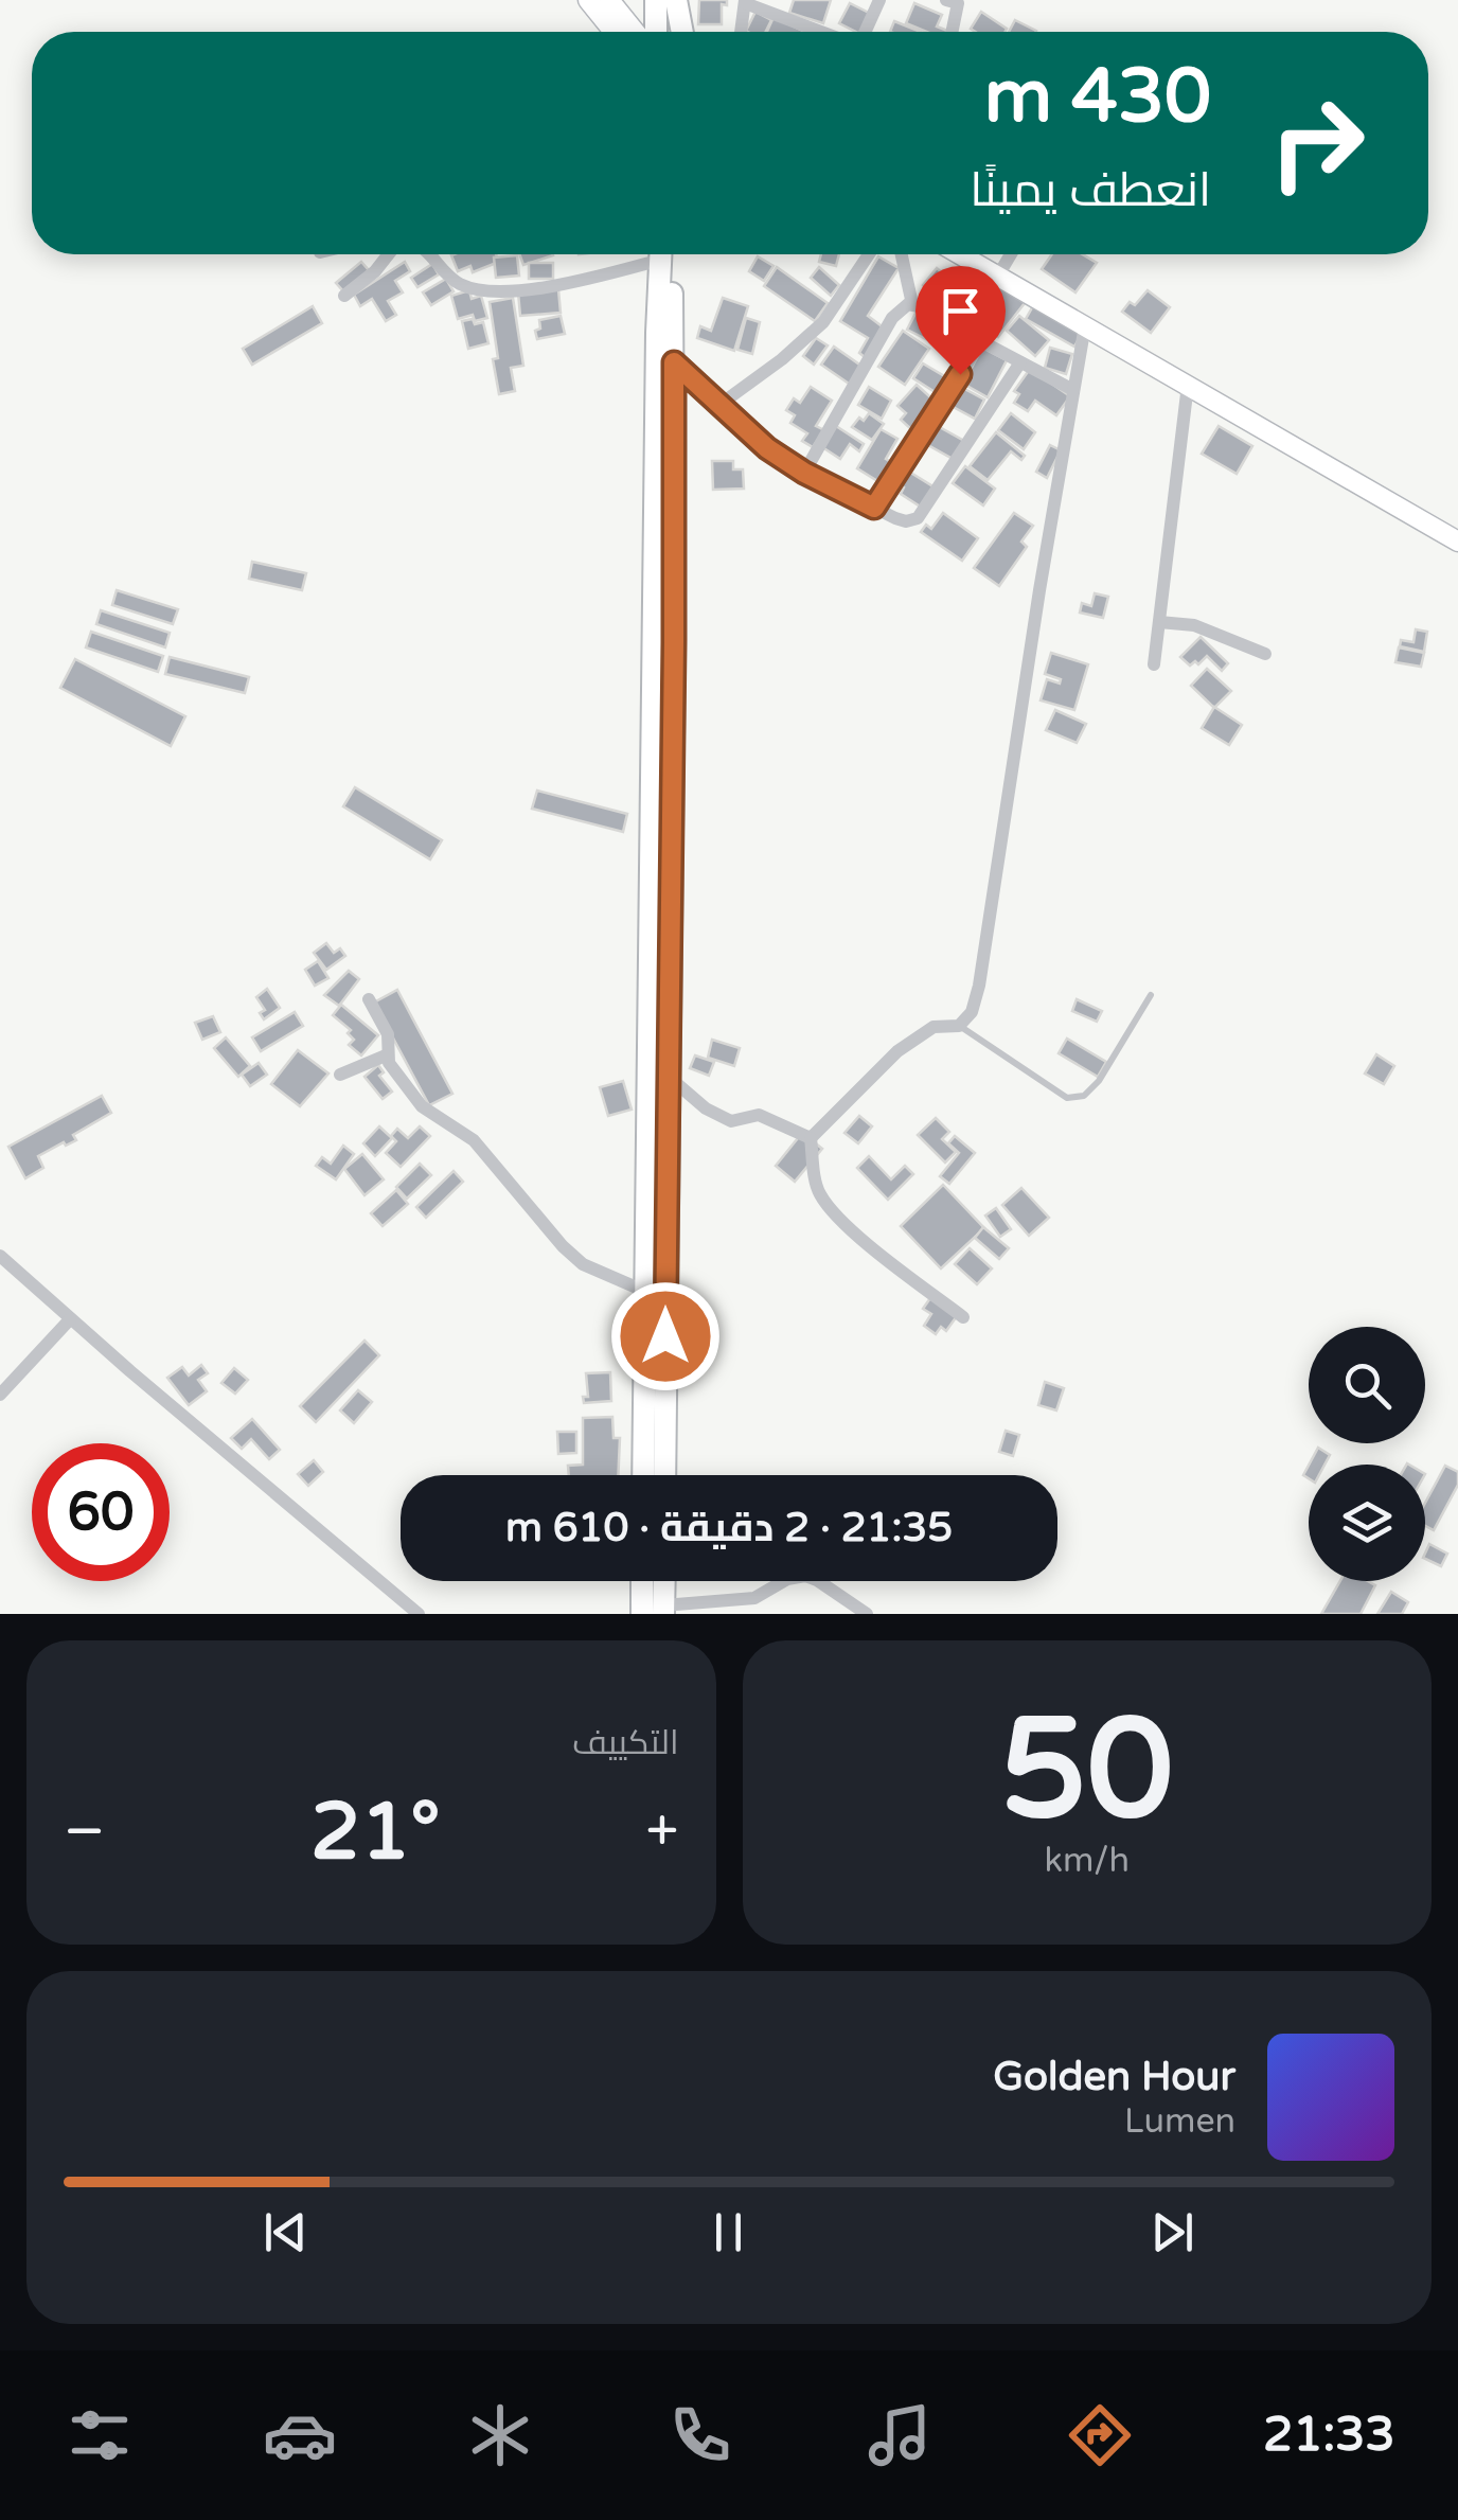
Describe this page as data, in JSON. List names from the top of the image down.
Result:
{
  "page": {
    "turn": ["430 m", "انعطف يمينًا"],
    "limit": "60",
    "trip": "21:35 · 2 دقيقة · 610 m",
    "tile": [
      ["50", "km/h"],
      "التكييف"
    ],
    "heat": ["−", "21°", "+"],
    "song": ["Golden Hour", "Lumen"],
    "tabs": "21:33"
  }
}
